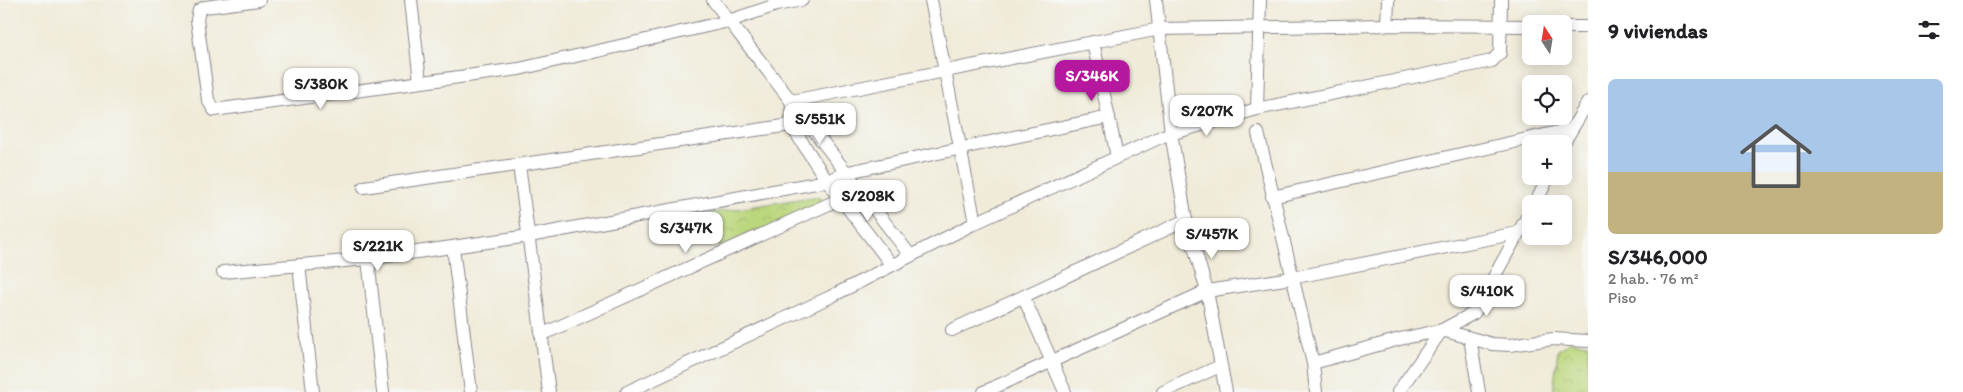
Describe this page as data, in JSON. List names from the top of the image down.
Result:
{
  "north": "top",
  "page": {
    "heading": "9 viviendas",
    "map_buttons": ["+", "−"],
    "price": [
      "S/346K",
      "S/380K",
      "S/207K",
      "S/551K",
      "S/208K",
      "S/347K",
      "S/457K",
      "S/221K",
      "S/410K"
    ],
    "list": [
      {
        "name": "S/346,000",
        "note": "2 hab. · 76 m² · Piso"
      }
    ]
  }
}
